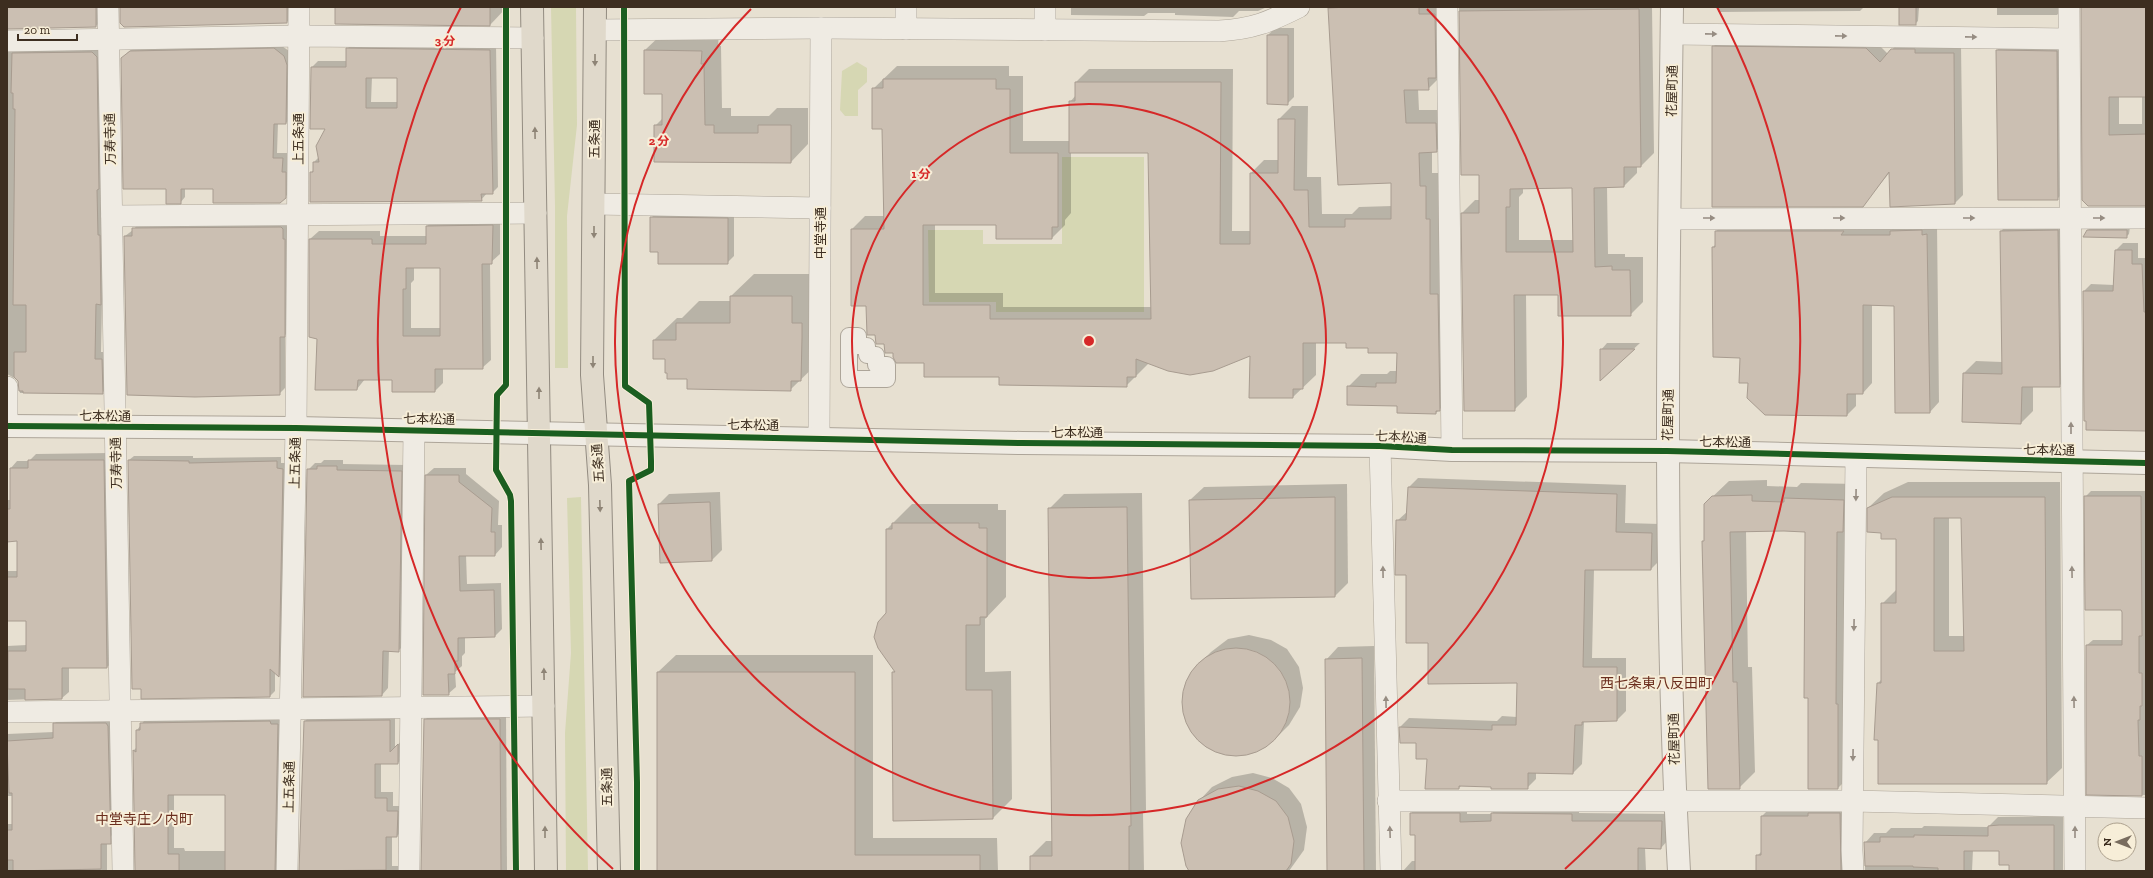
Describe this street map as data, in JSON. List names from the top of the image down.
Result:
{
  "streets": {
    "highway": ["五条通"],
    "street": [
      "花屋町通",
      "万寿寺通",
      "上五条通",
      "中堂寺通",
      "七本松通"
    ]
  },
  "crossings": [
    ["花屋町通", "七本松通"],
    ["万寿寺通", "七本松通"],
    ["上五条通", "七本松通"],
    ["五条通", "七本松通"],
    ["中堂寺通", "七本松通"]
  ],
  "districts": ["西七条東八反田町", "中堂寺庄ノ内町"],
  "scale_bar": "20 m",
  "north": "left",
  "rings": ["3 分", "2 分", "1 分"]
}
